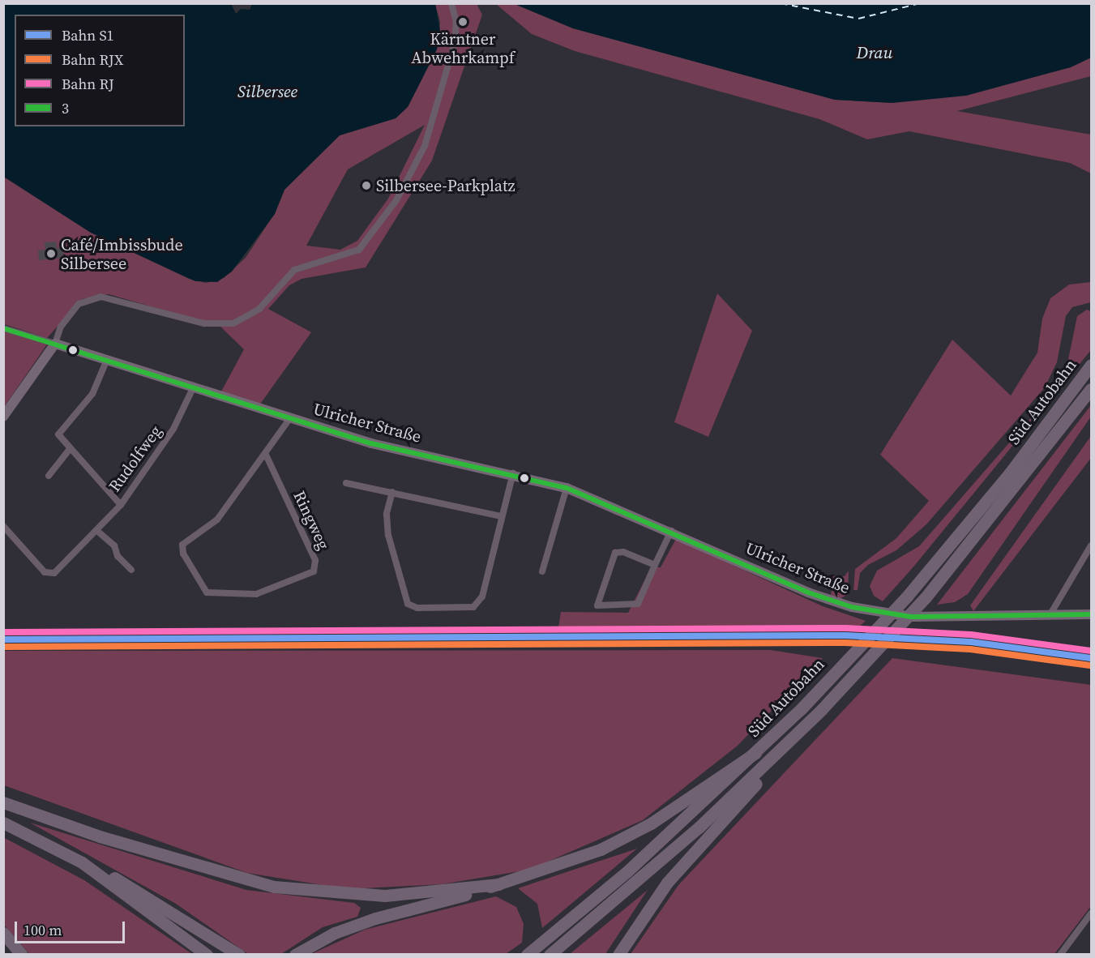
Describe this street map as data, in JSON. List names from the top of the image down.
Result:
{
  "streets": {
    "highway": ["Süd Autobahn"],
    "street": ["Ulricher Straße", "Rudolfweg", "Ringweg"]
  },
  "crossings": [
    ["Ulricher Straße", "Rudolfweg"],
    ["Ulricher Straße", "Ringweg"]
  ],
  "water": ["Drau", "Silbersee"],
  "places": ["Kärntner Abwehrkampf", "Silbersee-Parkplatz", "Café/Imbissbude Silbersee"],
  "lines": [
    "transit line 3",
    "rail line RJ",
    "rail line S1",
    "rail line RJX"
  ],
  "legend": [
    "Bahn S1",
    "Bahn RJX",
    "Bahn RJ",
    "3"
  ],
  "scale_bar": "100 m"
}
